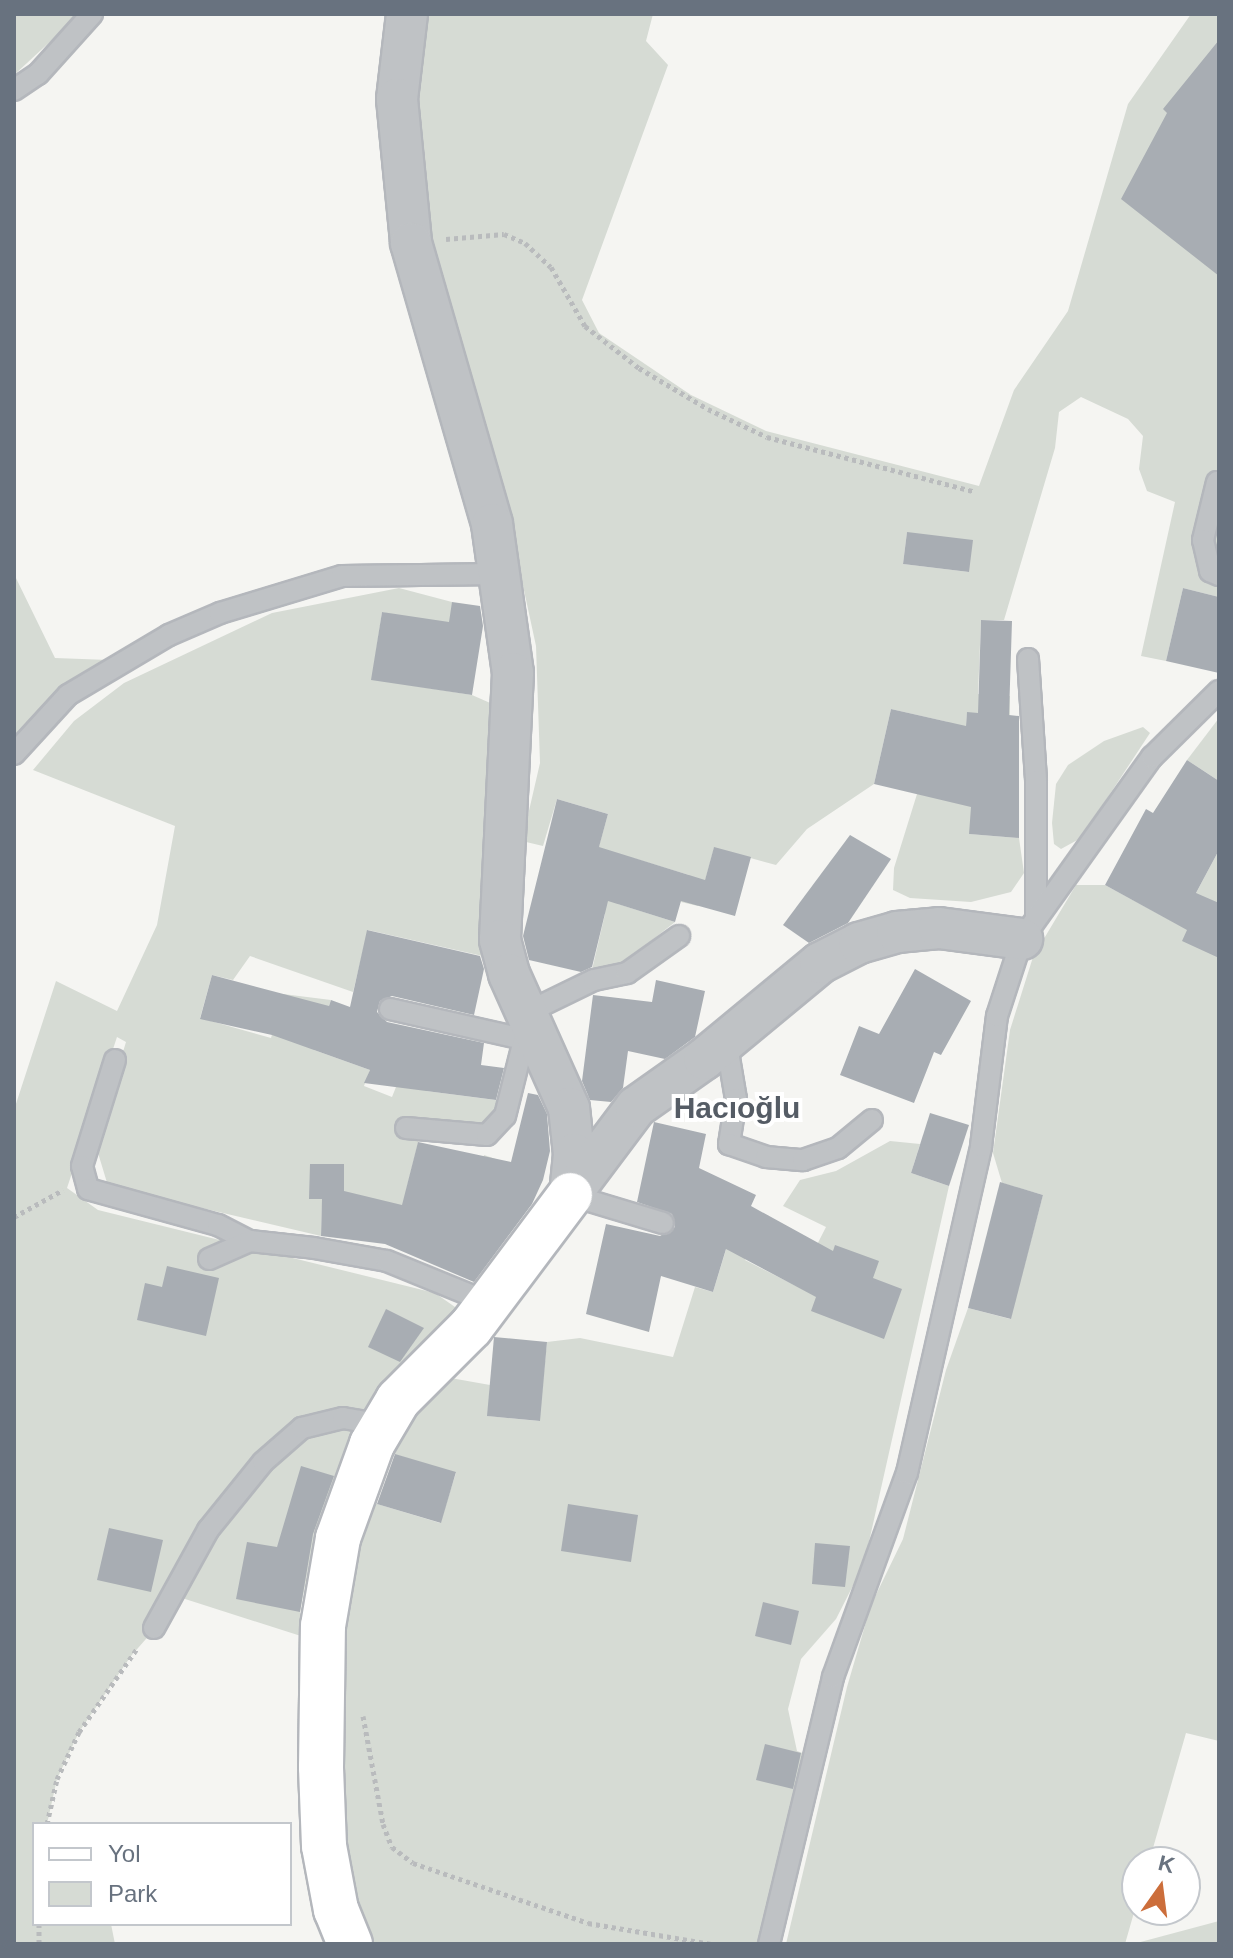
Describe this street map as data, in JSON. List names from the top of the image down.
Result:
{
  "districts": ["Hacıoğlu"],
  "legend": ["Yol", "Park"],
  "north": "top"
}
